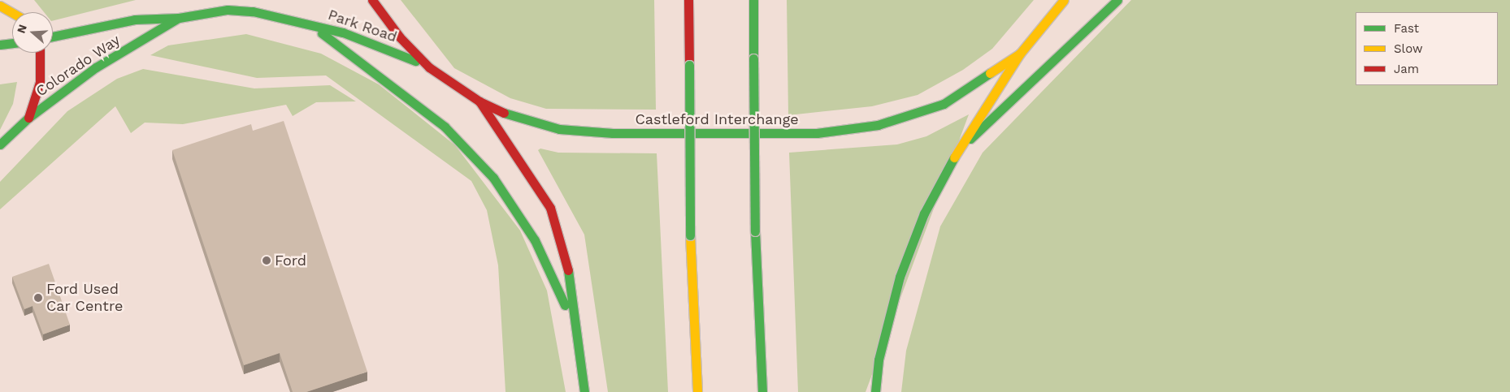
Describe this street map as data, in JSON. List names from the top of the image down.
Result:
{
  "streets": {
    "main road": ["Park Road", "Colorado Way", "Castleford Interchange"]
  },
  "crossings": [
    ["Park Road", "Colorado Way"],
    ["Park Road", "Castleford Interchange"]
  ],
  "places": ["Ford", "Ford Used Car Centre"],
  "legend": ["Fast", "Slow", "Jam"],
  "north": "left"
}
